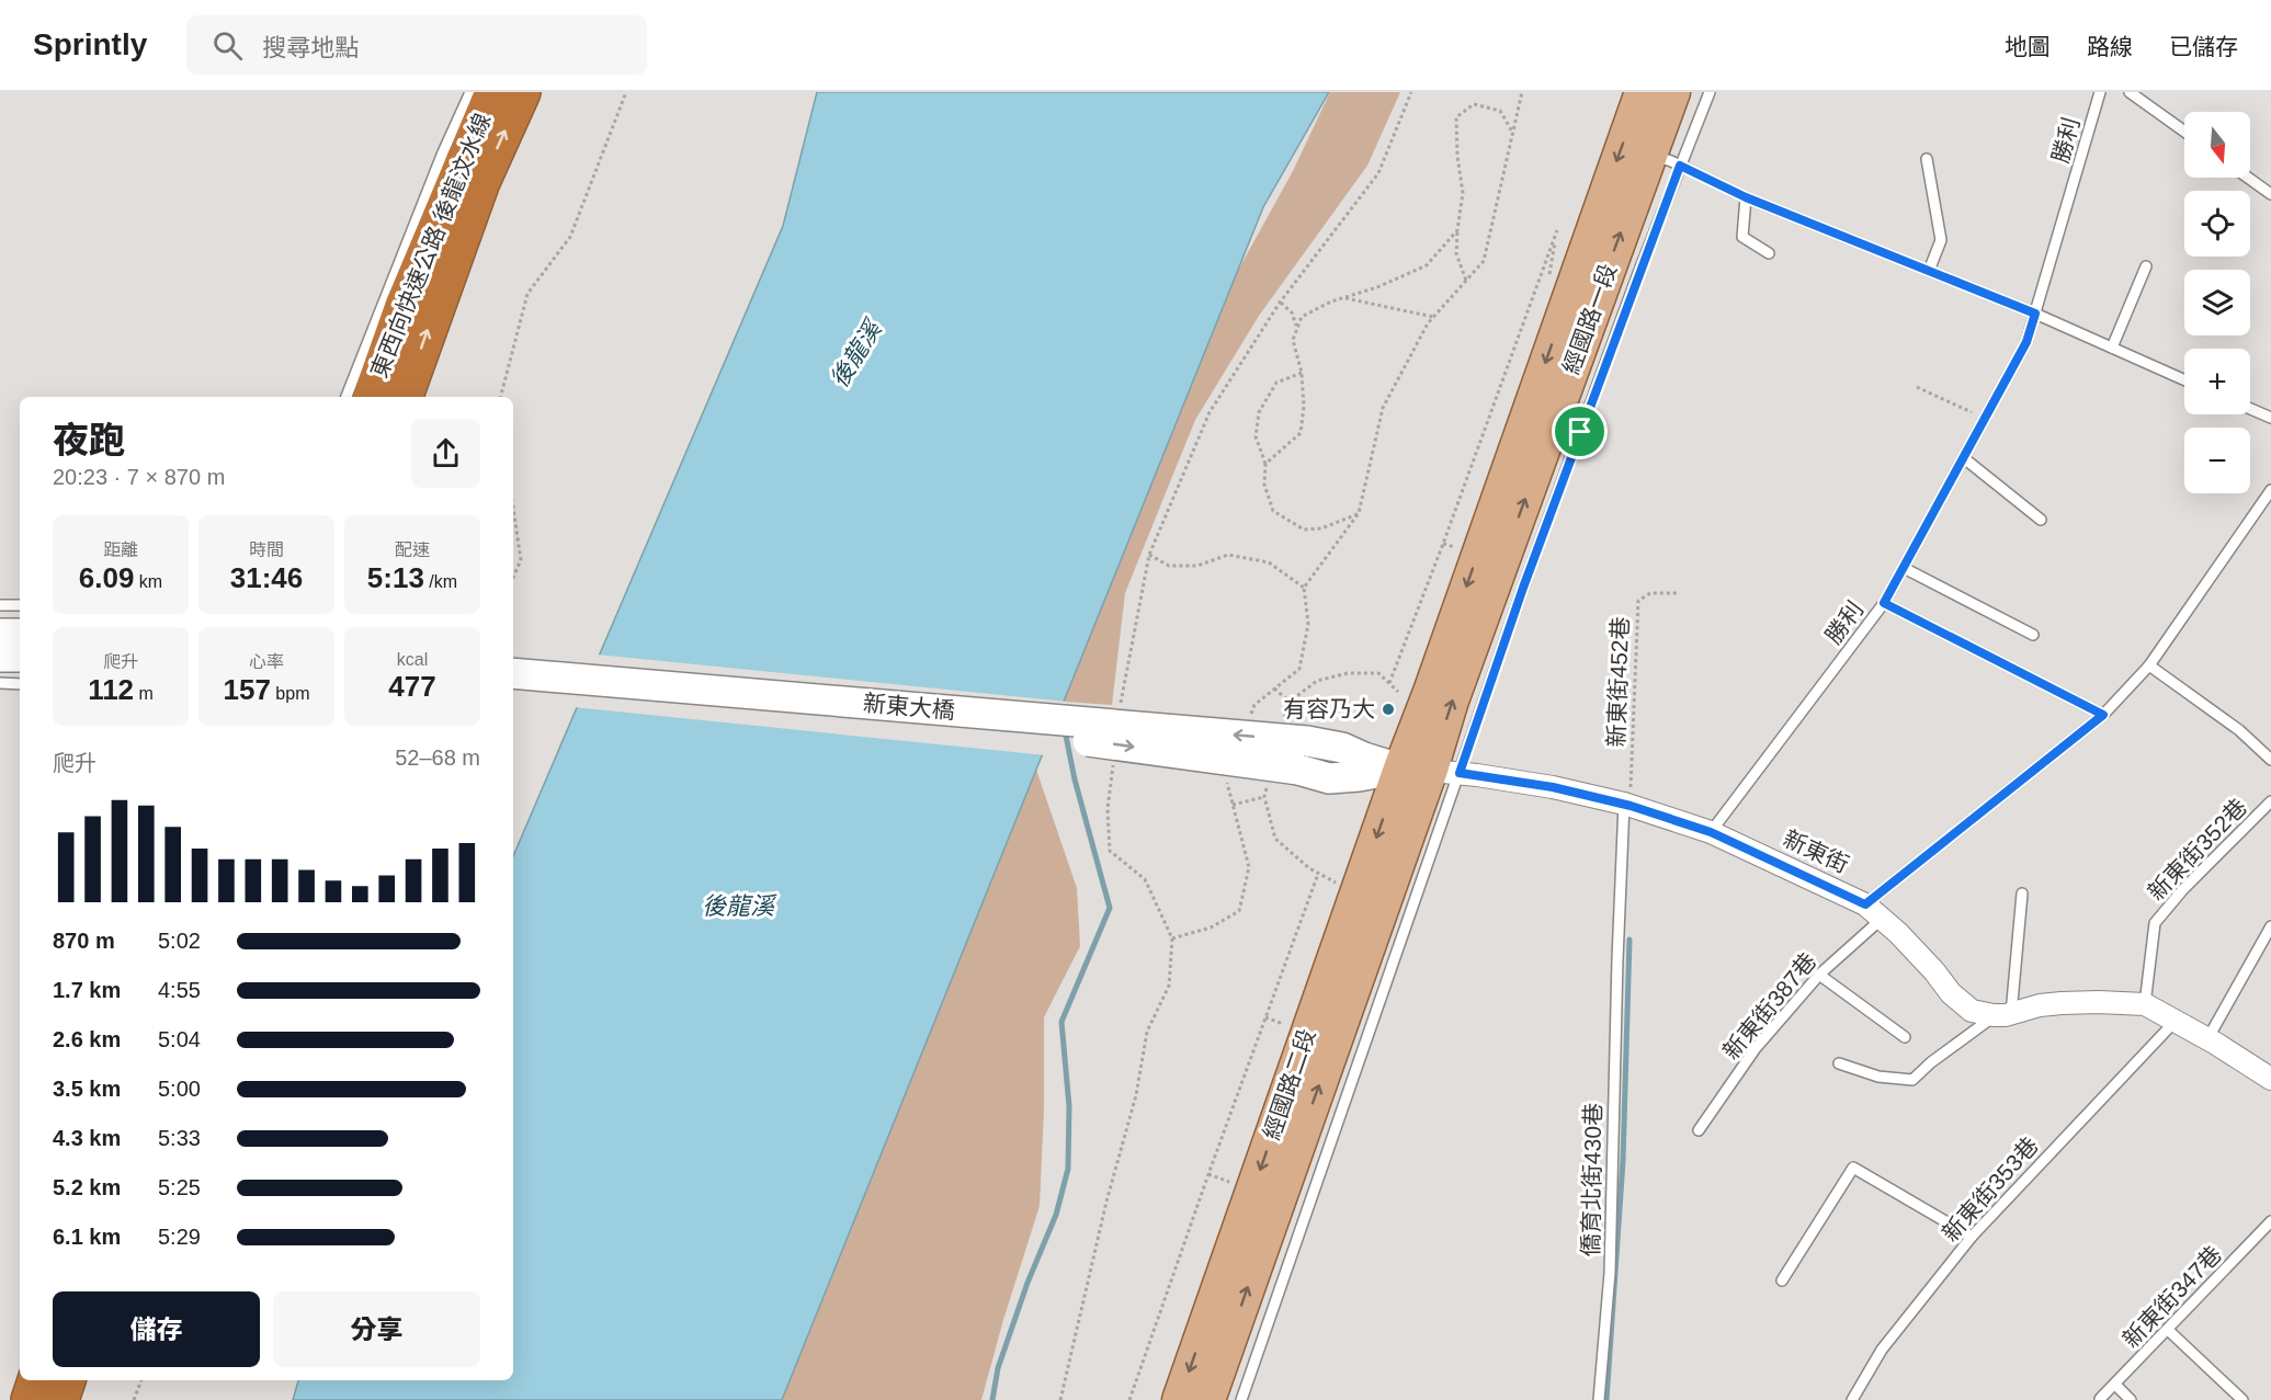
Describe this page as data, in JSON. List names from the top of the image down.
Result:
{
  "streets": {
    "highway": ["東西向快速公路 後龍汶水線"],
    "main road": ["經國路一段", "經國路二段"],
    "street": ["新東大橋", "新東街"],
    "lane": [
      "勝利",
      "新東街352巷",
      "新東街387巷",
      "僑育北街430巷",
      "新東街353巷",
      "新東街347巷"
    ],
    "path": ["新東街452巷"]
  },
  "crossings": [
    ["勝利", "新東街"],
    ["經國路一段", "新東大橋"],
    ["經國路一段", "新東街"],
    ["經國路一段", "經國路二段"],
    ["新東街452巷", "新東街"],
    ["新東街452巷", "僑育北街430巷"],
    ["新東大橋", "新東街"],
    ["新東大橋", "經國路二段"],
    ["新東街", "新東街387巷"],
    ["新東街", "經國路二段"],
    ["新東街", "僑育北街430巷"]
  ],
  "water": ["後龍溪"],
  "places": ["有容乃大"],
  "north": "bottom",
  "page": {
    "header": "Sprintly",
    "search": "搜尋地點",
    "nav": ["地圖", "路線", "已儲存"],
    "map_buttons": ["+", "−"],
    "heading": ["夜跑", "20:23 · 7 × 870 m"],
    "stats": [
      ["距離", "6.09 km"],
      ["時間", "31:46"],
      ["配速", "5:13 /km"],
      ["爬升", "112 m"],
      ["心率", "157 bpm"],
      ["kcal", "477"]
    ],
    "chart": ["爬升", "52–68 m"],
    "list": [
      {
        "name": "870 m",
        "note": "5:02"
      },
      {
        "name": "1.7 km",
        "note": "4:55"
      },
      {
        "name": "2.6 km",
        "note": "5:04"
      },
      {
        "name": "3.5 km",
        "note": "5:00"
      },
      {
        "name": "4.3 km",
        "note": "5:33"
      },
      {
        "name": "5.2 km",
        "note": "5:25"
      },
      {
        "name": "6.1 km",
        "note": "5:29"
      }
    ],
    "buttons": ["儲存", "分享"]
  }
}
